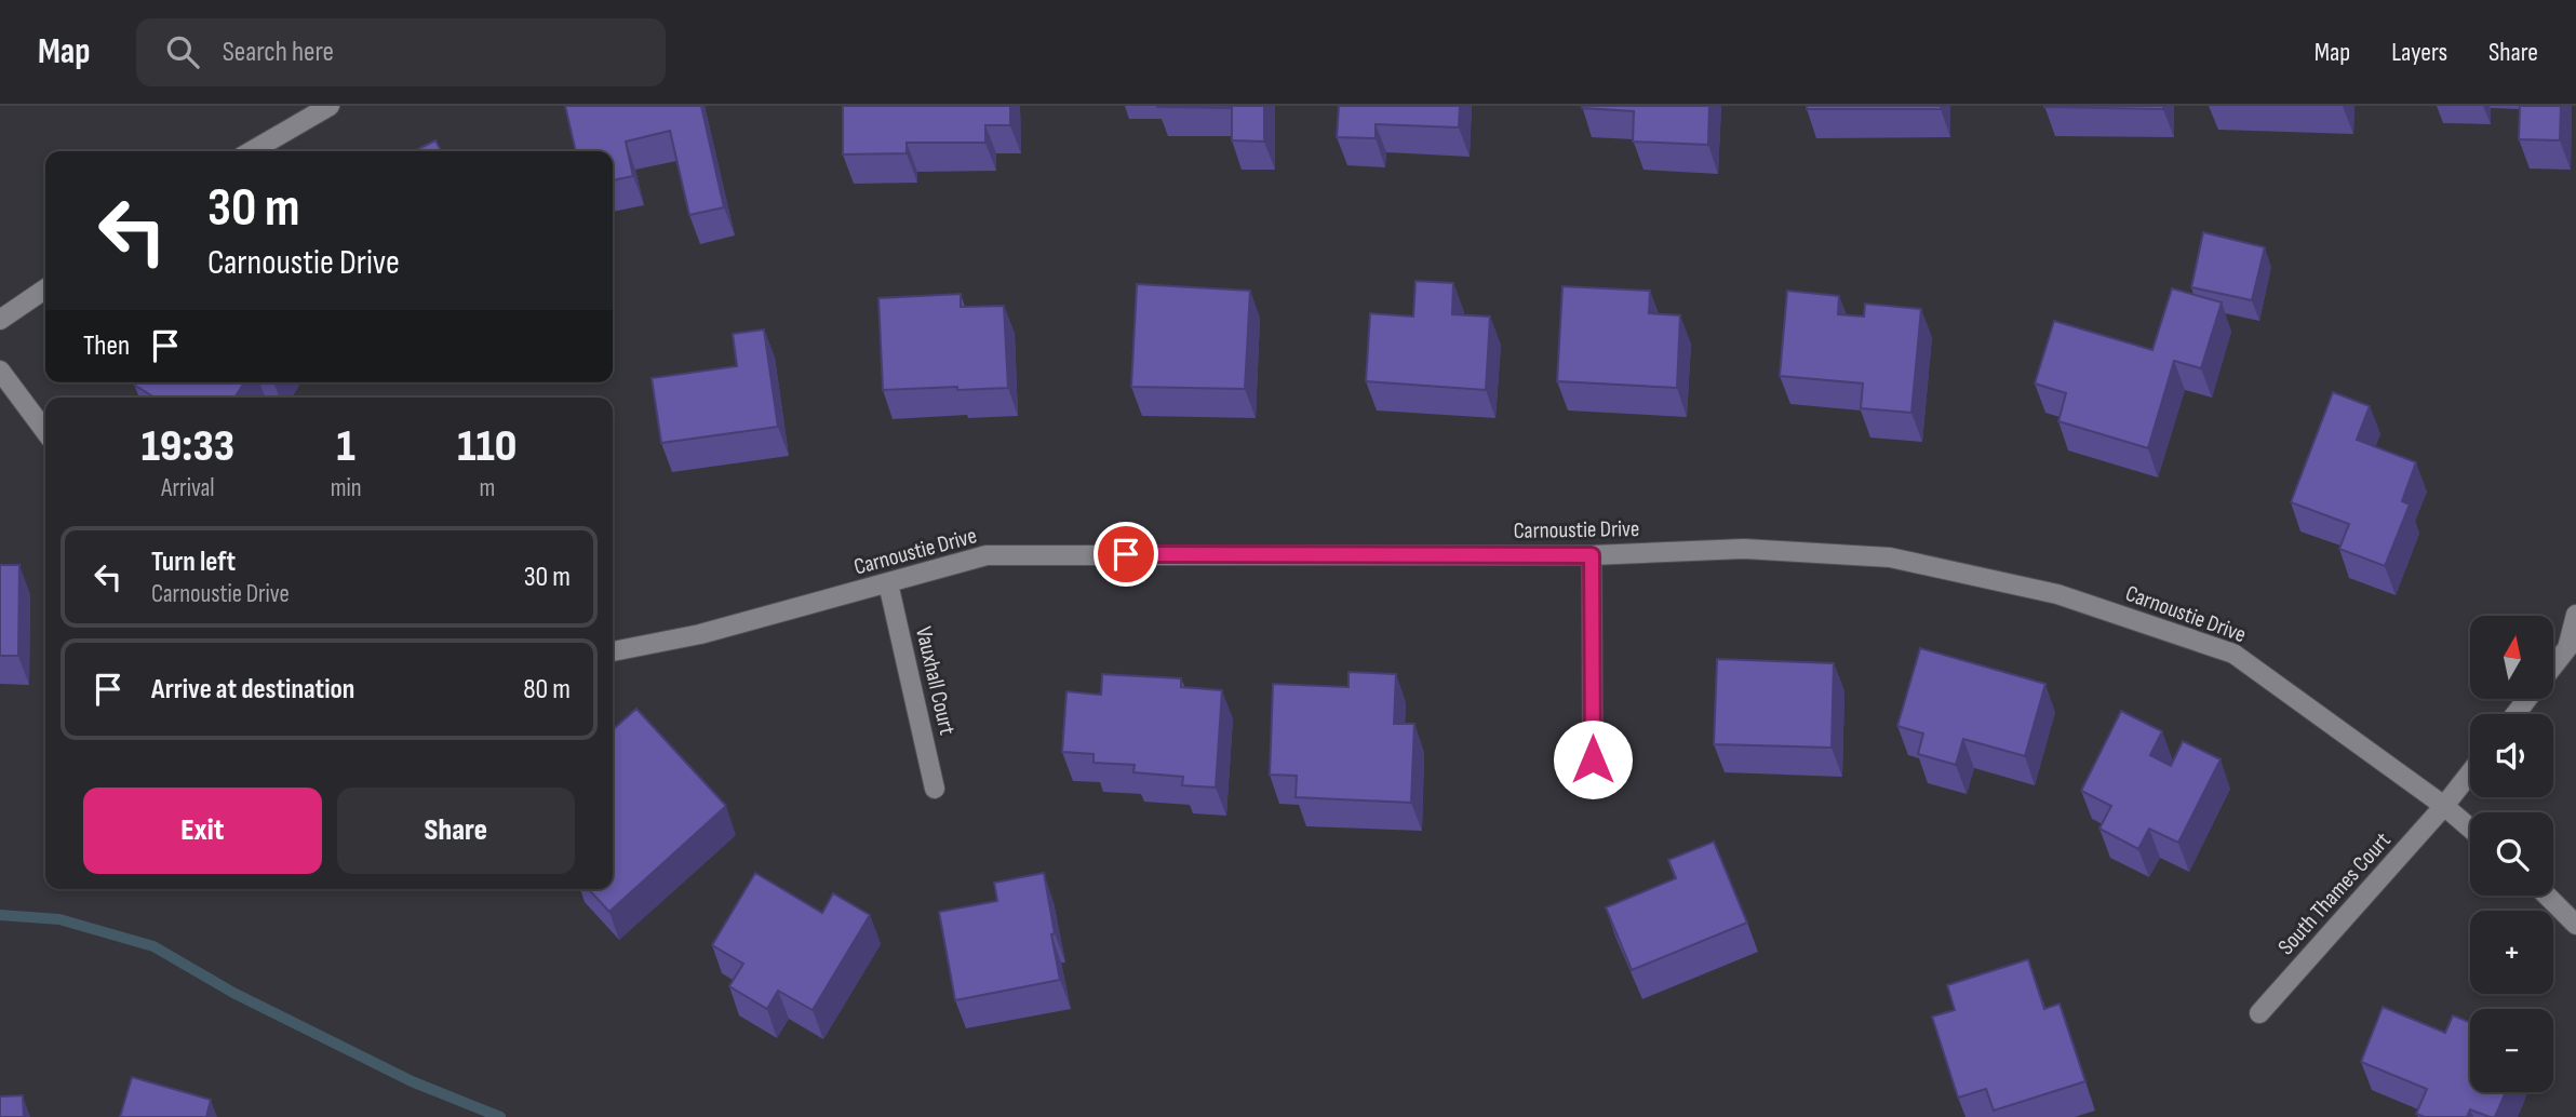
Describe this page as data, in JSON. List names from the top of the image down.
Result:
{
  "streets": {
    "street": ["Carnoustie Drive", "Vauxhall Court", "South Thames Court"]
  },
  "crossings": [
    ["Carnoustie Drive", "Vauxhall Court"],
    ["Carnoustie Drive", "South Thames Court"]
  ],
  "north": "top",
  "page": {
    "header": "Map",
    "search": "Search here",
    "nav": ["Map", "Layers", "Share"],
    "turn": ["30 m", "Carnoustie Drive"],
    "then": "Then",
    "eta": [
      "19:33",
      "Arrival",
      "1",
      "min",
      "110",
      "m"
    ],
    "list": [
      {
        "name": "Turn left",
        "note": "Carnoustie Drive",
        "value": "30 m"
      },
      {
        "name": "Arrive at destination",
        "value": "80 m"
      }
    ],
    "map_buttons": ["+", "−"],
    "buttons": ["Exit", "Share"]
  }
}
